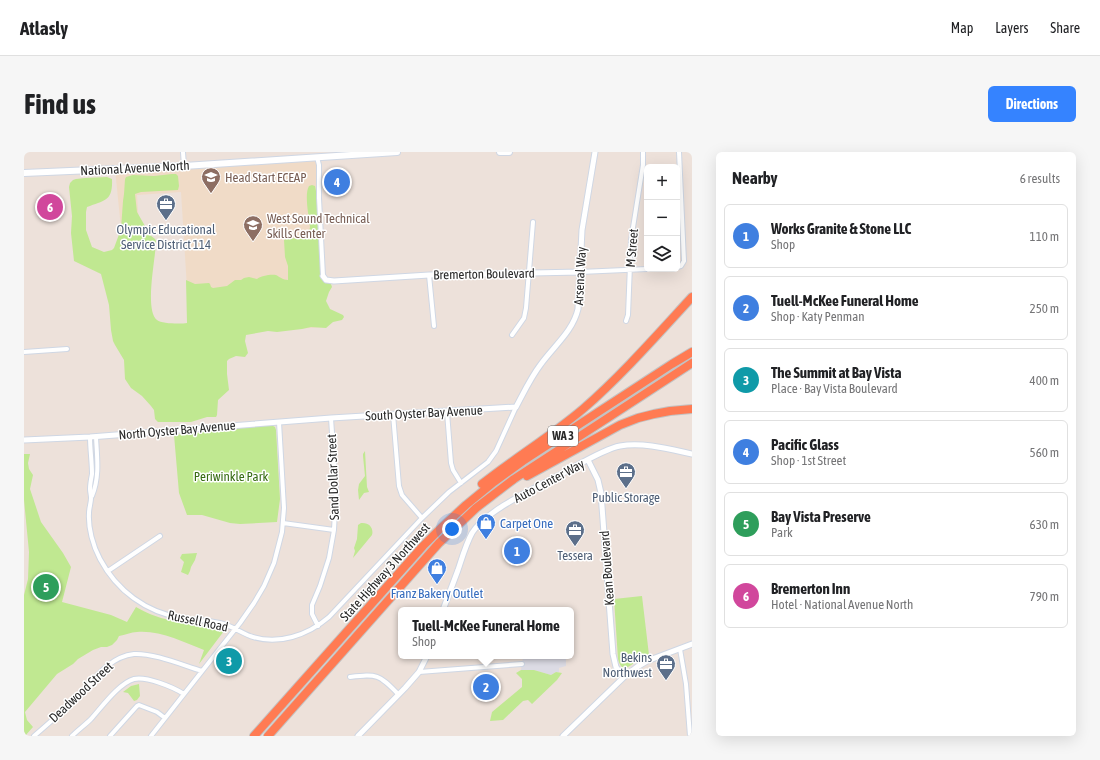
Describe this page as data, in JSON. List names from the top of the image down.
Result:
{
  "streets": {
    "highway": ["WA 3", "State Highway 3 Northwest"],
    "main road": ["National Avenue North"],
    "street": [
      "M Street",
      "Bremerton Boulevard",
      "Arsenal Way",
      "South Oyster Bay Avenue",
      "North Oyster Bay Avenue",
      "Sand Dollar Street",
      "Auto Center Way",
      "Kean Boulevard",
      "Russell Road",
      "Deadwood Street"
    ]
  },
  "crossings": [
    ["M Street", "Bremerton Boulevard"],
    ["Bremerton Boulevard", "Arsenal Way"],
    ["Arsenal Way", "South Oyster Bay Avenue"],
    ["Arsenal Way", "Russell Road"],
    ["South Oyster Bay Avenue", "North Oyster Bay Avenue"],
    ["South Oyster Bay Avenue", "Sand Dollar Street"],
    ["South Oyster Bay Avenue", "Russell Road"],
    ["North Oyster Bay Avenue", "Sand Dollar Street"],
    ["North Oyster Bay Avenue", "Russell Road"],
    ["Sand Dollar Street", "Russell Road"],
    ["Auto Center Way", "Kean Boulevard"]
  ],
  "parks": ["Periwinkle Park"],
  "places": {
    "school or university": ["Head Start ECEAP", "West Sound Technical Skills Center"],
    "office": [
      "Olympic Educational Service District 114",
      "Public Storage",
      "Tessera",
      "Bekins Northwest"
    ],
    "shop": ["Carpet One", "Franz Bakery Outlet"]
  },
  "page": {
    "header": "Atlasly",
    "nav": ["Map", "Layers", "Share"],
    "buttons": "Directions",
    "title": "Find us",
    "heading": ["Nearby", "6 results"],
    "map_buttons": ["+", "−"],
    "pins": [
      "4",
      "6",
      "1",
      "5",
      "3",
      "2"
    ],
    "list": [
      {
        "mark": "1",
        "name": "Works Granite & Stone LLC",
        "note": "Shop",
        "value": "110 m"
      },
      {
        "mark": "2",
        "name": "Tuell-McKee Funeral Home",
        "note": "Shop · Katy Penman",
        "value": "250 m"
      },
      {
        "mark": "3",
        "name": "The Summit at Bay Vista",
        "note": "Place · Bay Vista Boulevard",
        "value": "400 m"
      },
      {
        "mark": "4",
        "name": "Pacific Glass",
        "note": "Shop · 1st Street",
        "value": "560 m"
      },
      {
        "mark": "5",
        "name": "Bay Vista Preserve",
        "note": "Park",
        "value": "630 m"
      },
      {
        "mark": "6",
        "name": "Bremerton Inn",
        "note": "Hotel · National Avenue North",
        "value": "790 m"
      }
    ],
    "popup": ["Tuell-McKee Funeral Home", "Shop"]
  }
}
